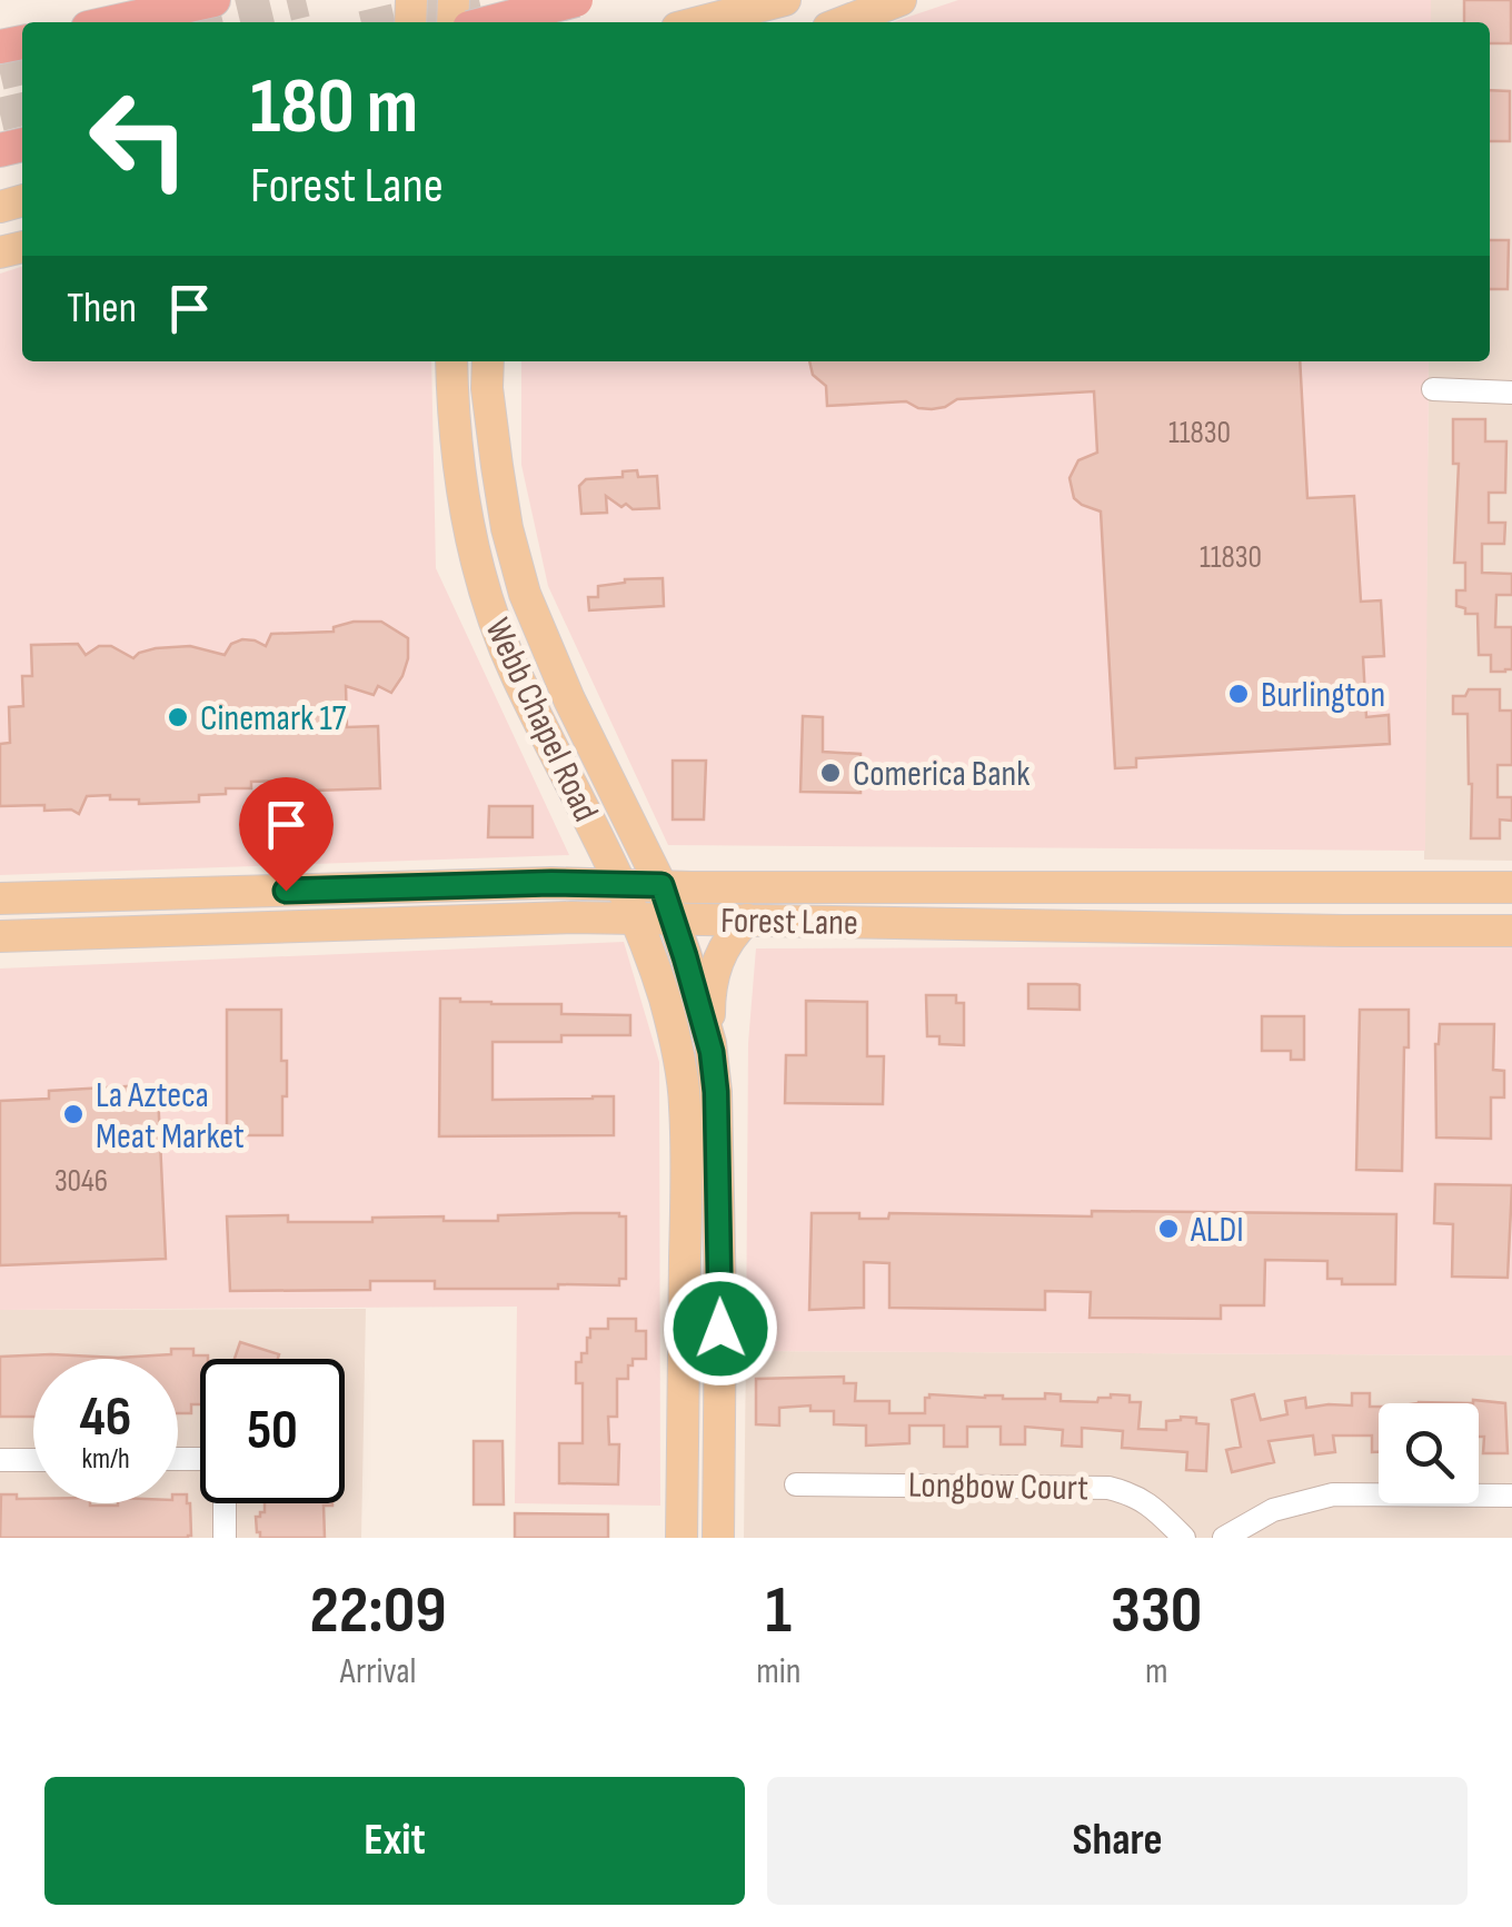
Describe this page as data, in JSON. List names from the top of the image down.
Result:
{
  "streets": {
    "main road": ["Webb Chapel Road", "Forest Lane"],
    "street": ["Longbow Court"]
  },
  "crossings": [
    ["Webb Chapel Road", "Forest Lane"]
  ],
  "places": [
    "Burlington",
    "Cinemark 17",
    "Comerica Bank",
    "La Azteca Meat Market",
    "ALDI"
  ],
  "house_numbers": ["11830", "11830", "3046"],
  "page": {
    "turn": ["180 m", "Forest Lane"],
    "then": "Then",
    "speed": "46 km/h",
    "limit": "50",
    "eta": [
      "22:09",
      "Arrival",
      "1",
      "min",
      "330",
      "m"
    ],
    "buttons": ["Exit", "Share"]
  }
}
